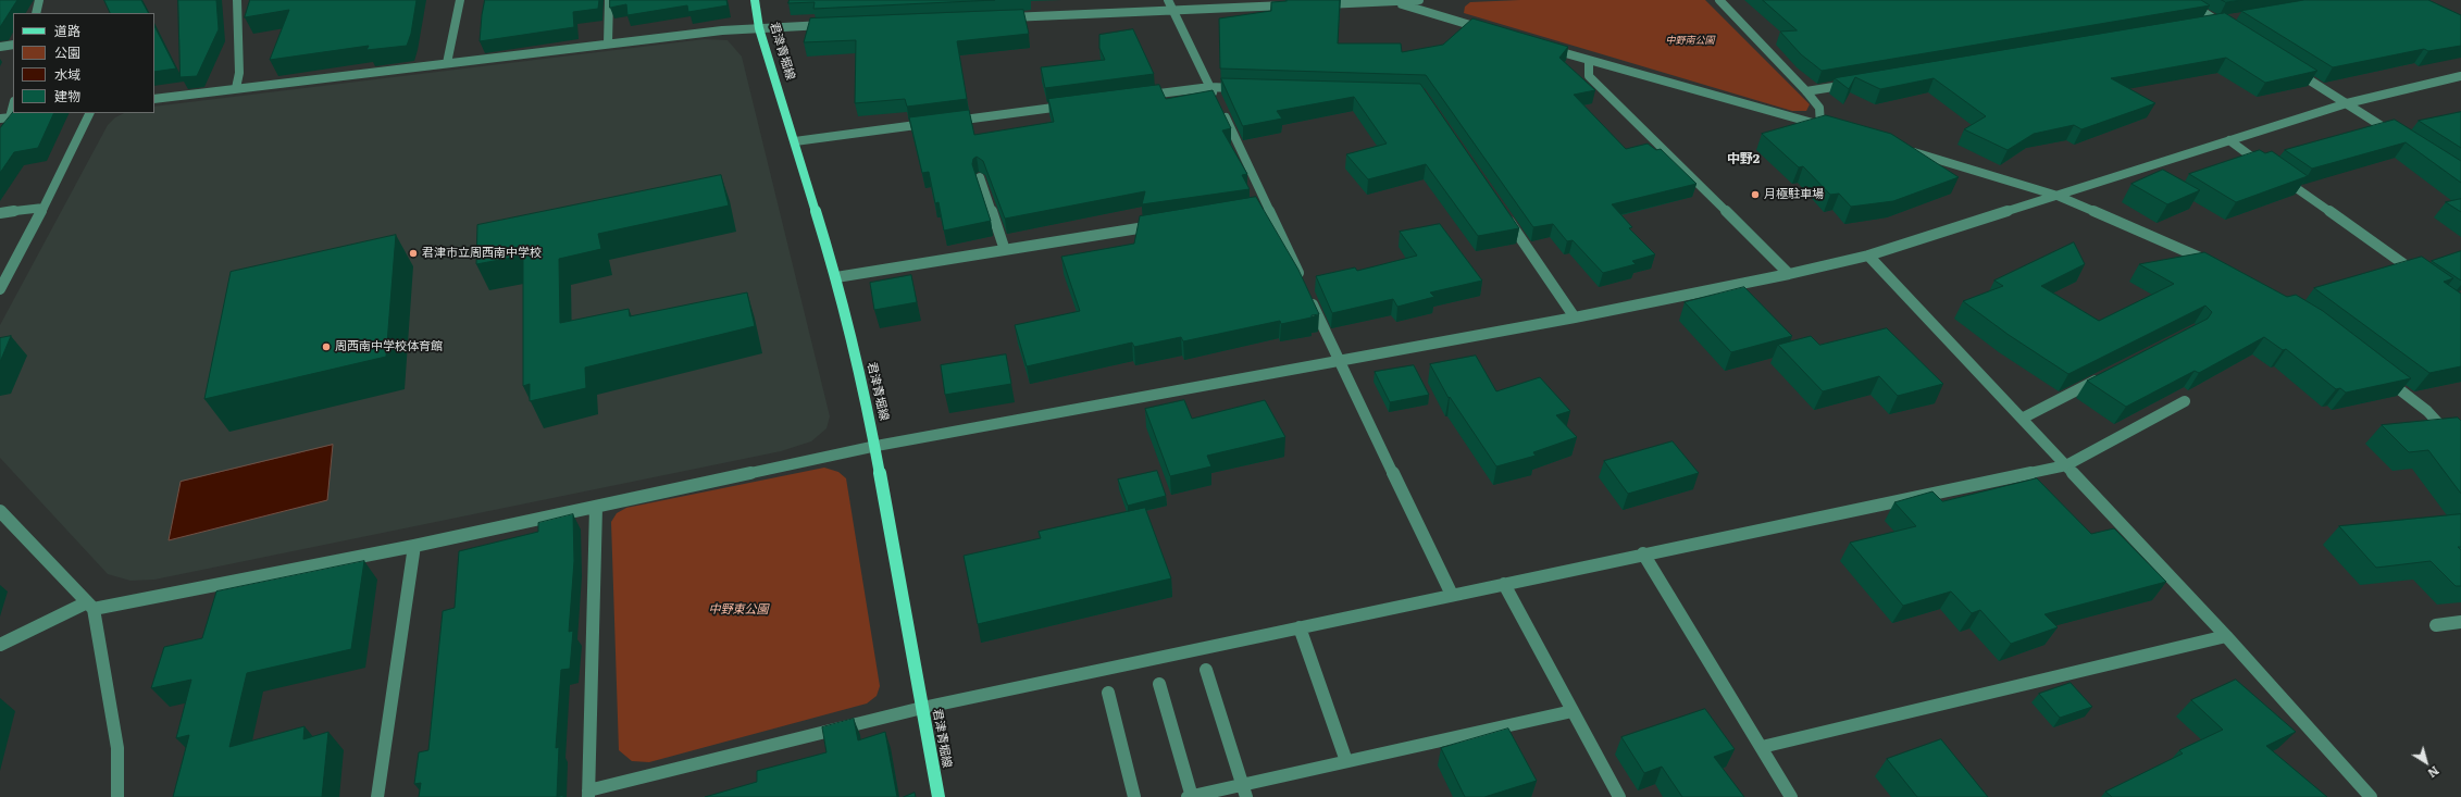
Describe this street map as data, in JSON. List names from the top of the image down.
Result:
{
  "streets": {
    "main road": ["君津青堀線"]
  },
  "districts": ["中野2"],
  "parks": ["中野南公園", "中野東公園"],
  "places": ["月極駐車場", "君津市立周西南中学校", "周西南中学校体育館"],
  "legend": [
    "道路",
    "公園",
    "水域",
    "建物"
  ],
  "north": "bottom right"
}
